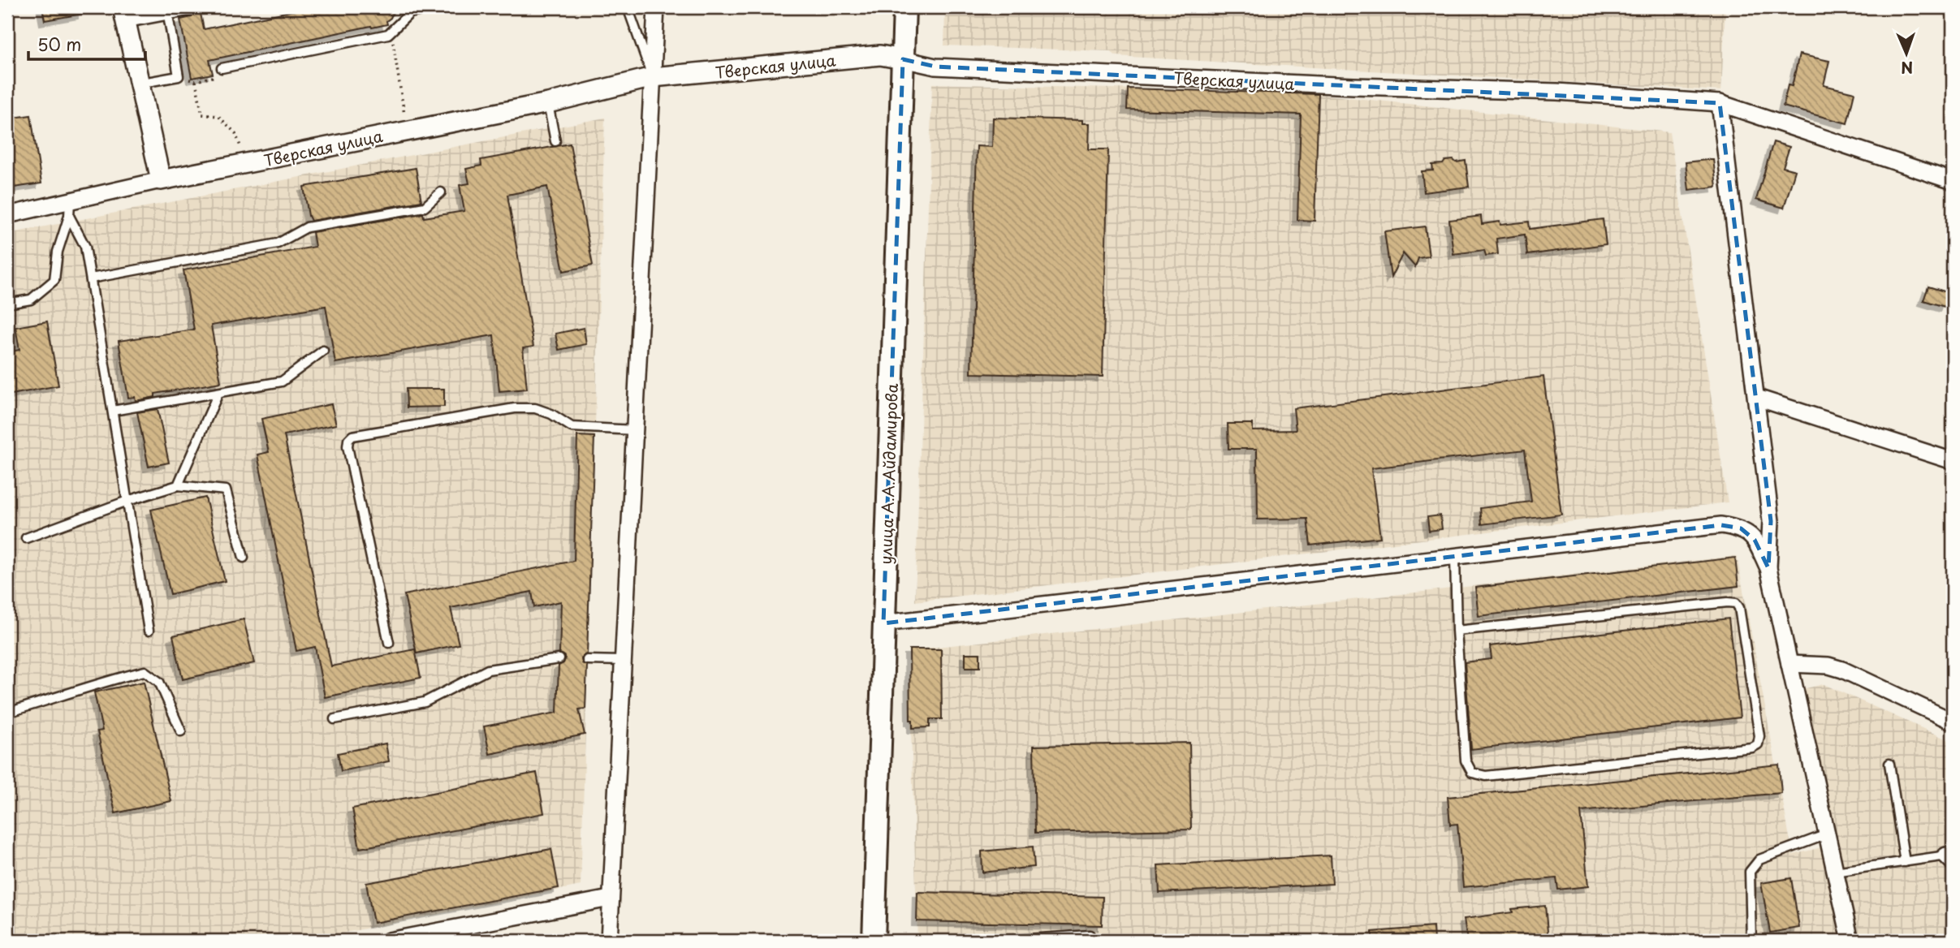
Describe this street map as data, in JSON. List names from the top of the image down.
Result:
{
  "streets": {
    "main road": ["улица А.А.Айдамирова"],
    "street": ["Тверская улица"]
  },
  "crossings": [
    ["Тверская улица", "улица А.А.Айдамирова"]
  ],
  "scale_bar": "50 m",
  "north": "bottom"
}
